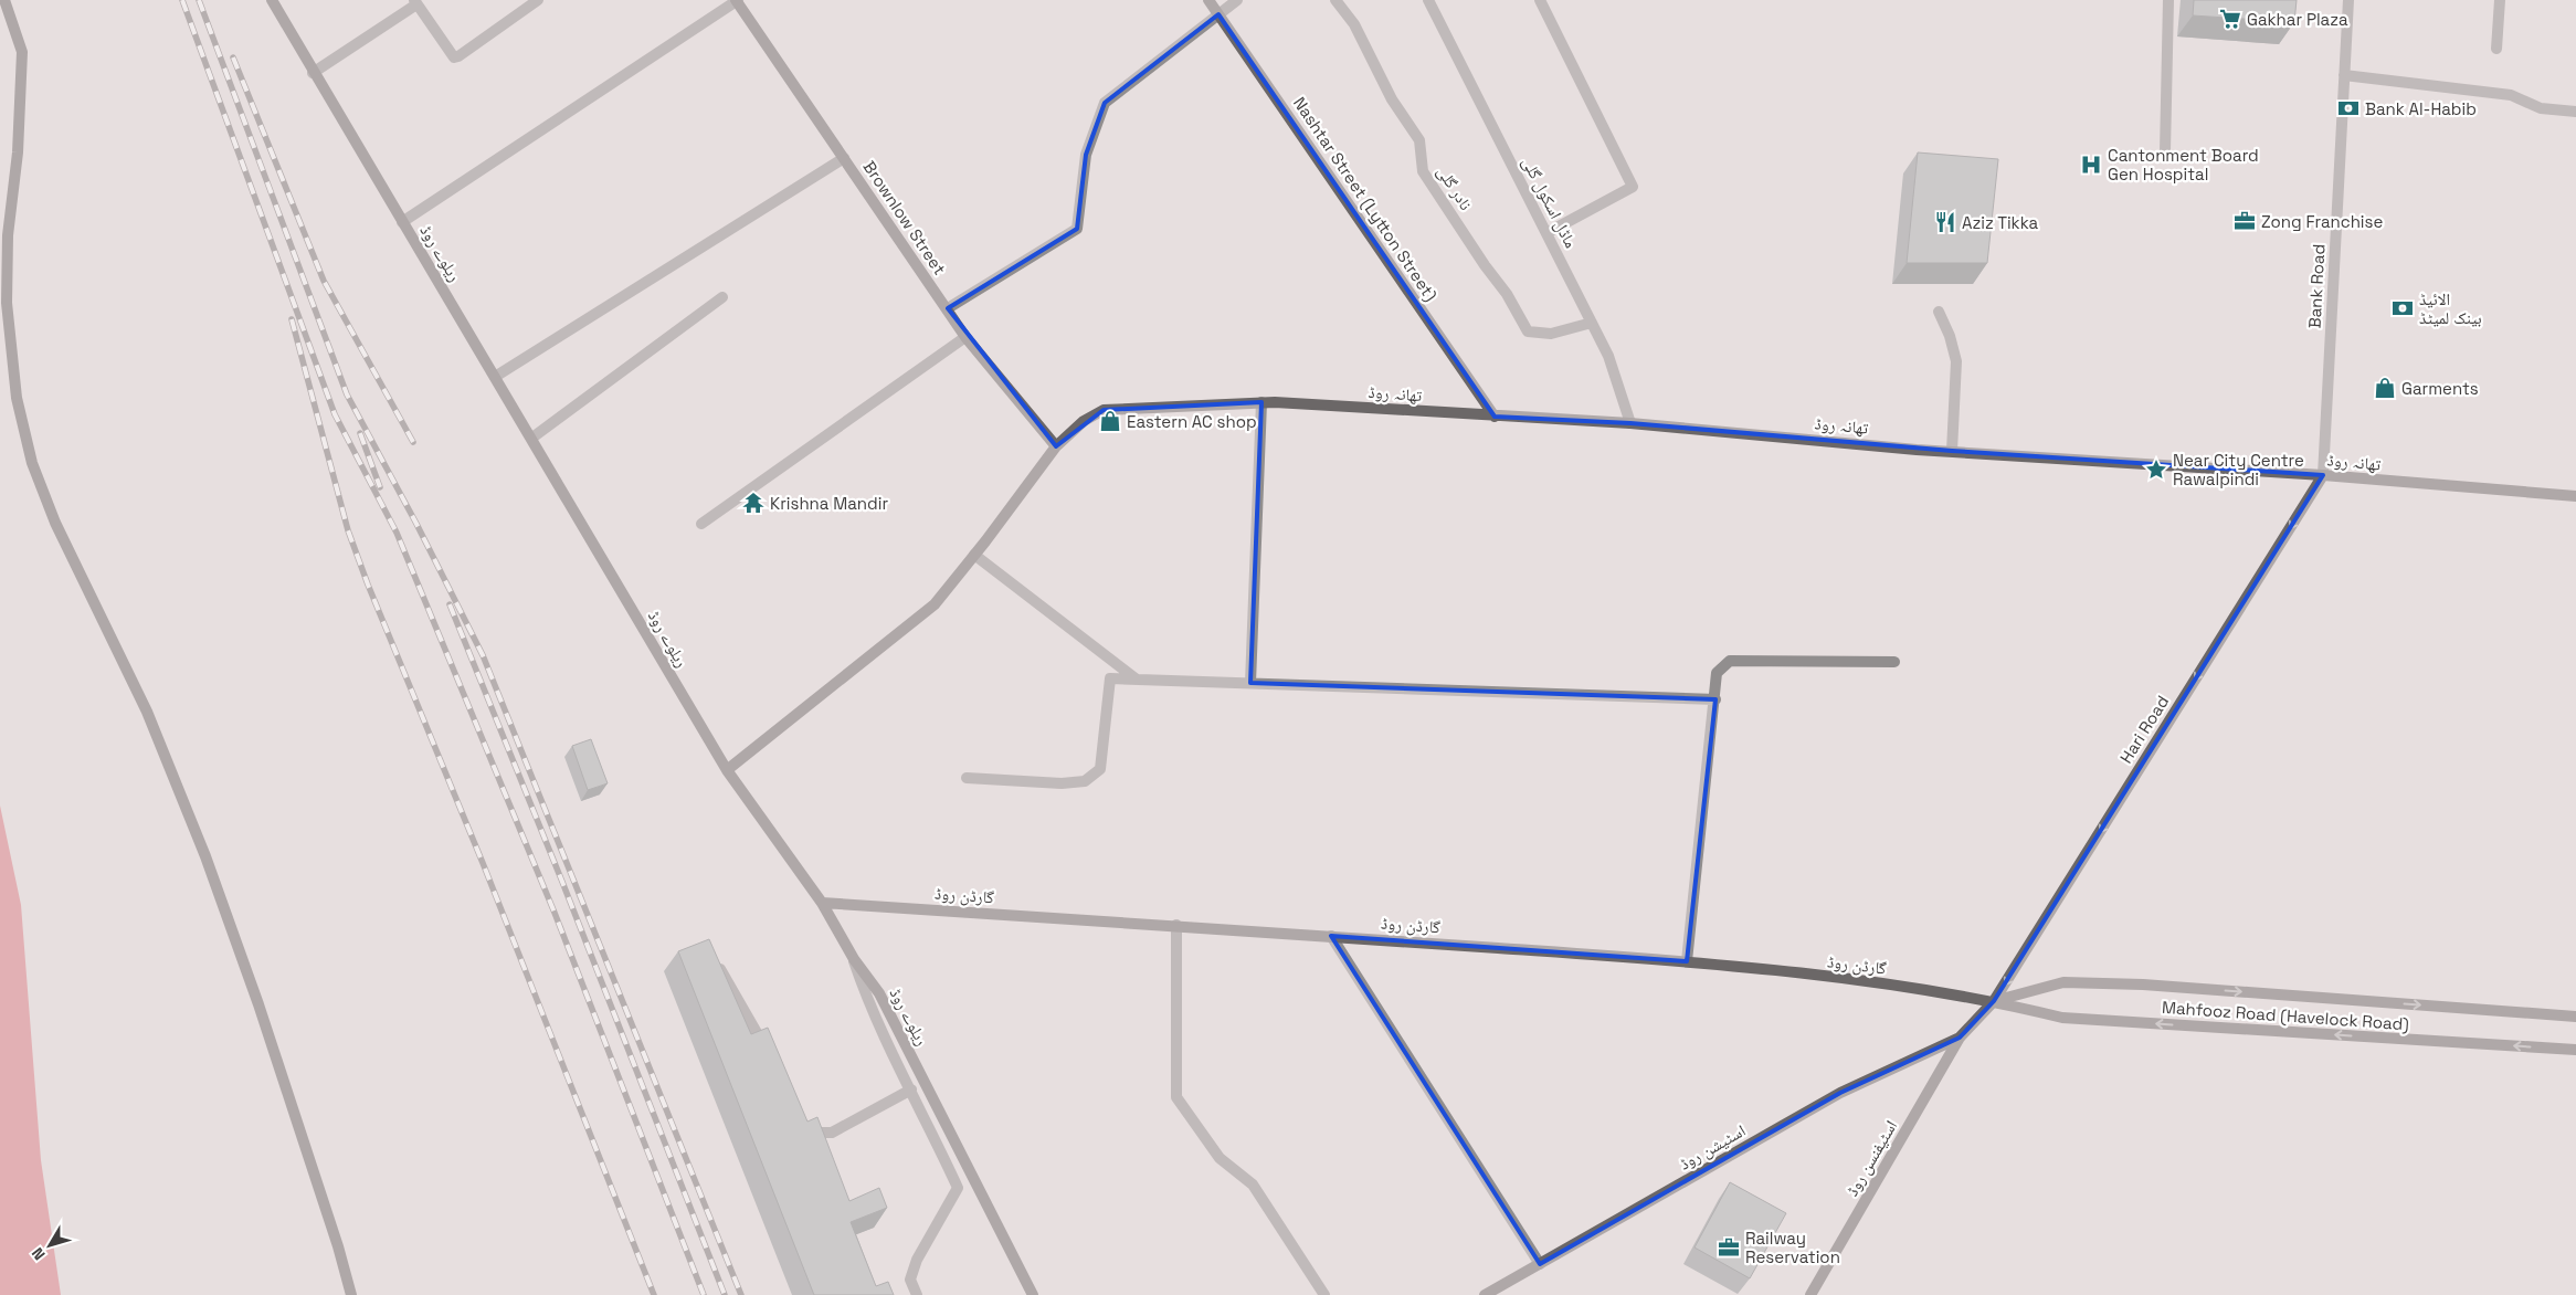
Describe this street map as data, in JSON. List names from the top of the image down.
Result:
{
  "streets": {
    "street": [
      "نادر گلی",
      "Nashtar Street (Lytton Street)",
      "ماڈل اسکول گلی",
      "Brownlow Street",
      "ریلوے روڈ",
      "Bank Road",
      "تھانہ روڈ",
      "Hari Road",
      "گارڈن روڈ",
      "Mahfooz Road (Havelock Road)",
      "اسٹیشن روڈ",
      "اسٹیفنسن روڈ"
    ]
  },
  "crossings": [
    ["نادر گلی", "ماڈل اسکول گلی"],
    ["Nashtar Street (Lytton Street)", "تھانہ روڈ"],
    ["ماڈل اسکول گلی", "تھانہ روڈ"],
    ["Brownlow Street", "تھانہ روڈ"],
    ["ریلوے روڈ", "گارڈن روڈ"],
    ["Bank Road", "تھانہ روڈ"],
    ["Bank Road", "Hari Road"],
    ["تھانہ روڈ", "Hari Road"],
    ["Hari Road", "گارڈن روڈ"],
    ["Hari Road", "Mahfooz Road (Havelock Road)"],
    ["Hari Road", "اسٹیشن روڈ"],
    ["Hari Road", "اسٹیفنسن روڈ"],
    ["گارڈن روڈ", "Mahfooz Road (Havelock Road)"],
    ["اسٹیشن روڈ", "اسٹیفنسن روڈ"]
  ],
  "one_way": ["Hari Road"],
  "places": {
    "supermarket": ["Gakhar Plaza"],
    "bank": ["Bank Al-Habib", "الائیڈ بینک لمیٹڈ"],
    "hospital": ["Cantonment Board Gen Hospital"],
    "office": ["Zong Franchise", "Railway Reservation"],
    "restaurant": ["Aziz Tikka"],
    "shop": ["Garments", "Eastern AC shop"],
    "place": ["Near City Centre Rawalpindi"],
    "temple": ["Krishna Mandir"]
  },
  "north": "bottom left"
}
